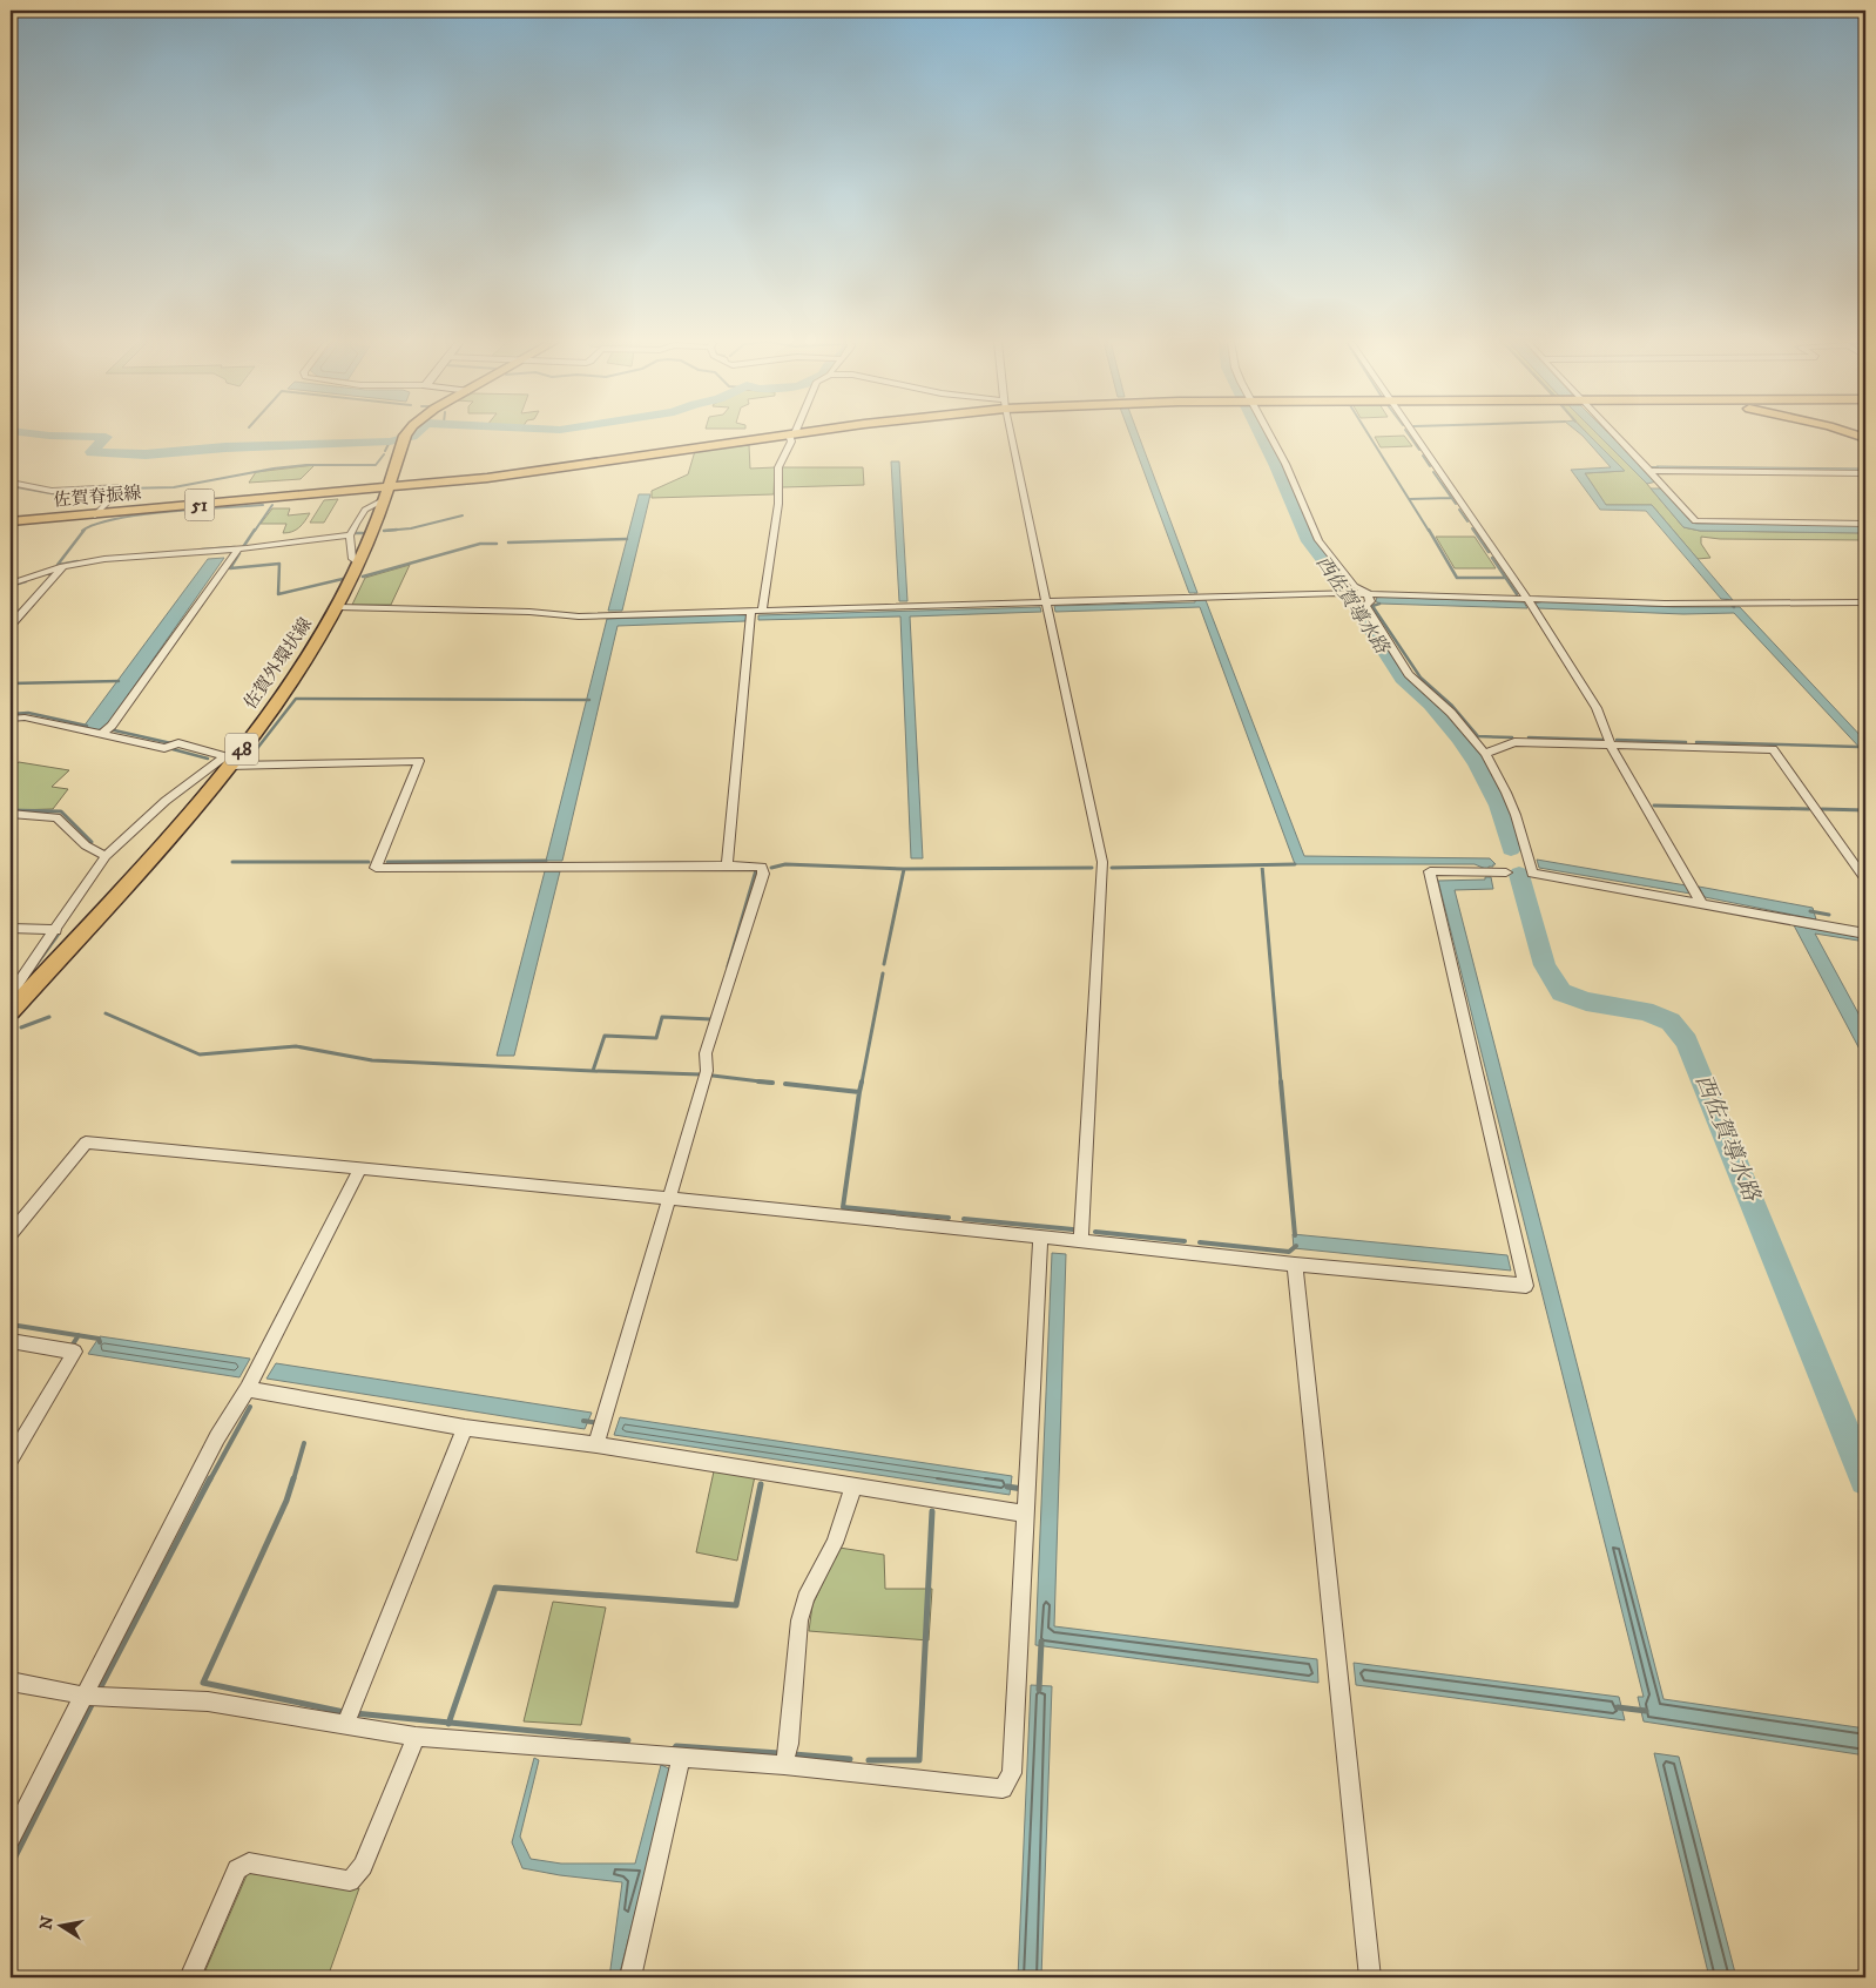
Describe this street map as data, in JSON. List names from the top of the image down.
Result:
{
  "streets": {
    "main road": [
      "佐賀脊振線",
      "51",
      "佐賀外環状線",
      "48"
    ]
  },
  "crossings": [
    ["佐賀脊振線", "佐賀外環状線"]
  ],
  "water": ["西佐賀導水路"],
  "north": "left"
}
